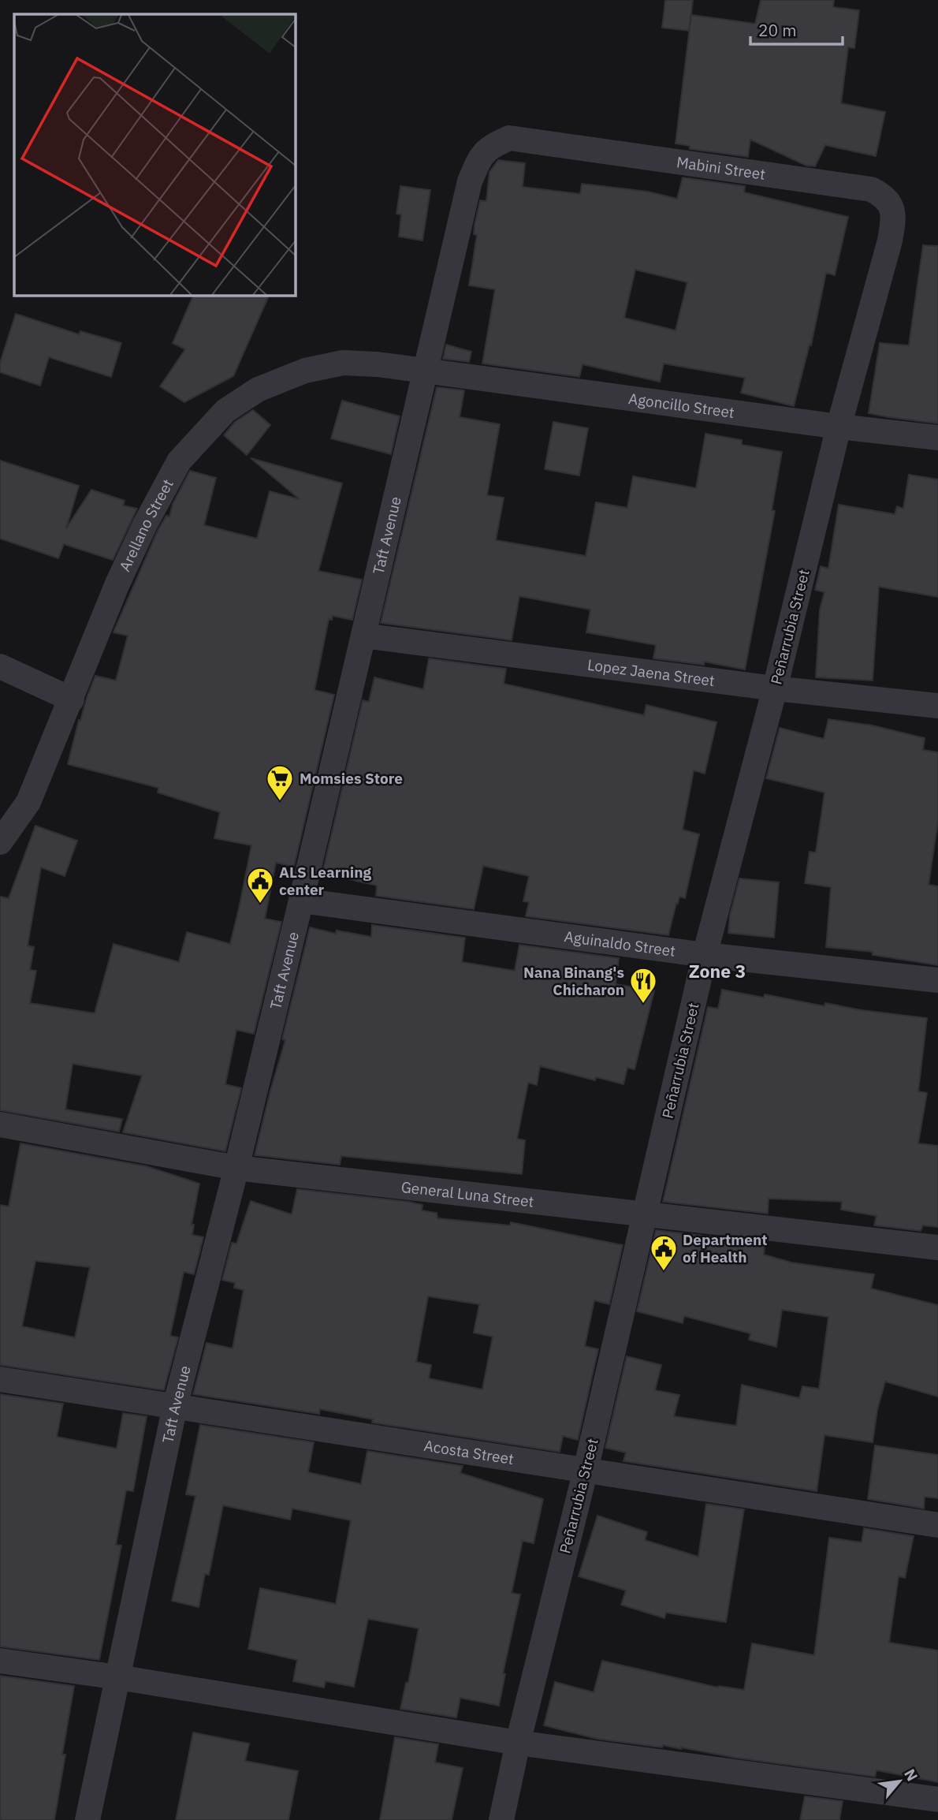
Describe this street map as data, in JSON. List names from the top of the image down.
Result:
{
  "streets": {
    "street": [
      "Mabini Street",
      "Agoncillo Street",
      "Arellano Street",
      "Taft Avenue",
      "Peñarrubia Street",
      "Lopez Jaena Street",
      "Aguinaldo Street",
      "General Luna Street",
      "Acosta Street"
    ]
  },
  "crossings": [
    ["Mabini Street", "Taft Avenue"],
    ["Mabini Street", "Peñarrubia Street"],
    ["Agoncillo Street", "Arellano Street"],
    ["Agoncillo Street", "Taft Avenue"],
    ["Agoncillo Street", "Peñarrubia Street"],
    ["Arellano Street", "Taft Avenue"],
    ["Taft Avenue", "Lopez Jaena Street"],
    ["Taft Avenue", "Aguinaldo Street"],
    ["Taft Avenue", "General Luna Street"],
    ["Taft Avenue", "Acosta Street"],
    ["Peñarrubia Street", "Lopez Jaena Street"],
    ["Peñarrubia Street", "Aguinaldo Street"],
    ["Peñarrubia Street", "General Luna Street"],
    ["Peñarrubia Street", "Acosta Street"]
  ],
  "districts": ["Zone 3"],
  "places": {
    "supermarket": ["Momsies Store"],
    "public building": ["ALS Learning center", "Department of Health"],
    "restaurant": ["Nana Binang's Chicharon"]
  },
  "scale_bar": "20 m",
  "north": "top right"
}
